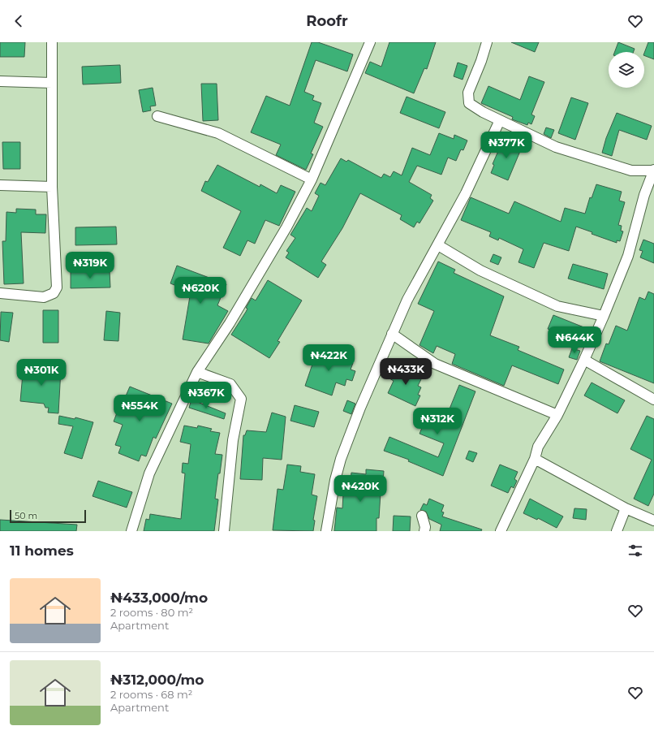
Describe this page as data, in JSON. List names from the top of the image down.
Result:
{
  "scale_bar": "50 m",
  "page": {
    "header": "Roofr",
    "price": [
      "₦377K",
      "₦319K",
      "₦620K",
      "₦644K",
      "₦422K",
      "₦433K",
      "₦301K",
      "₦367K",
      "₦554K",
      "₦312K",
      "₦420K"
    ],
    "scale": "50 m",
    "heading": "11 homes",
    "list": [
      {
        "name": "₦433,000/mo",
        "note": "2 rooms · 80 m² · Apartment"
      },
      {
        "name": "₦312,000/mo",
        "note": "2 rooms · 68 m² · Apartment"
      }
    ]
  }
}
